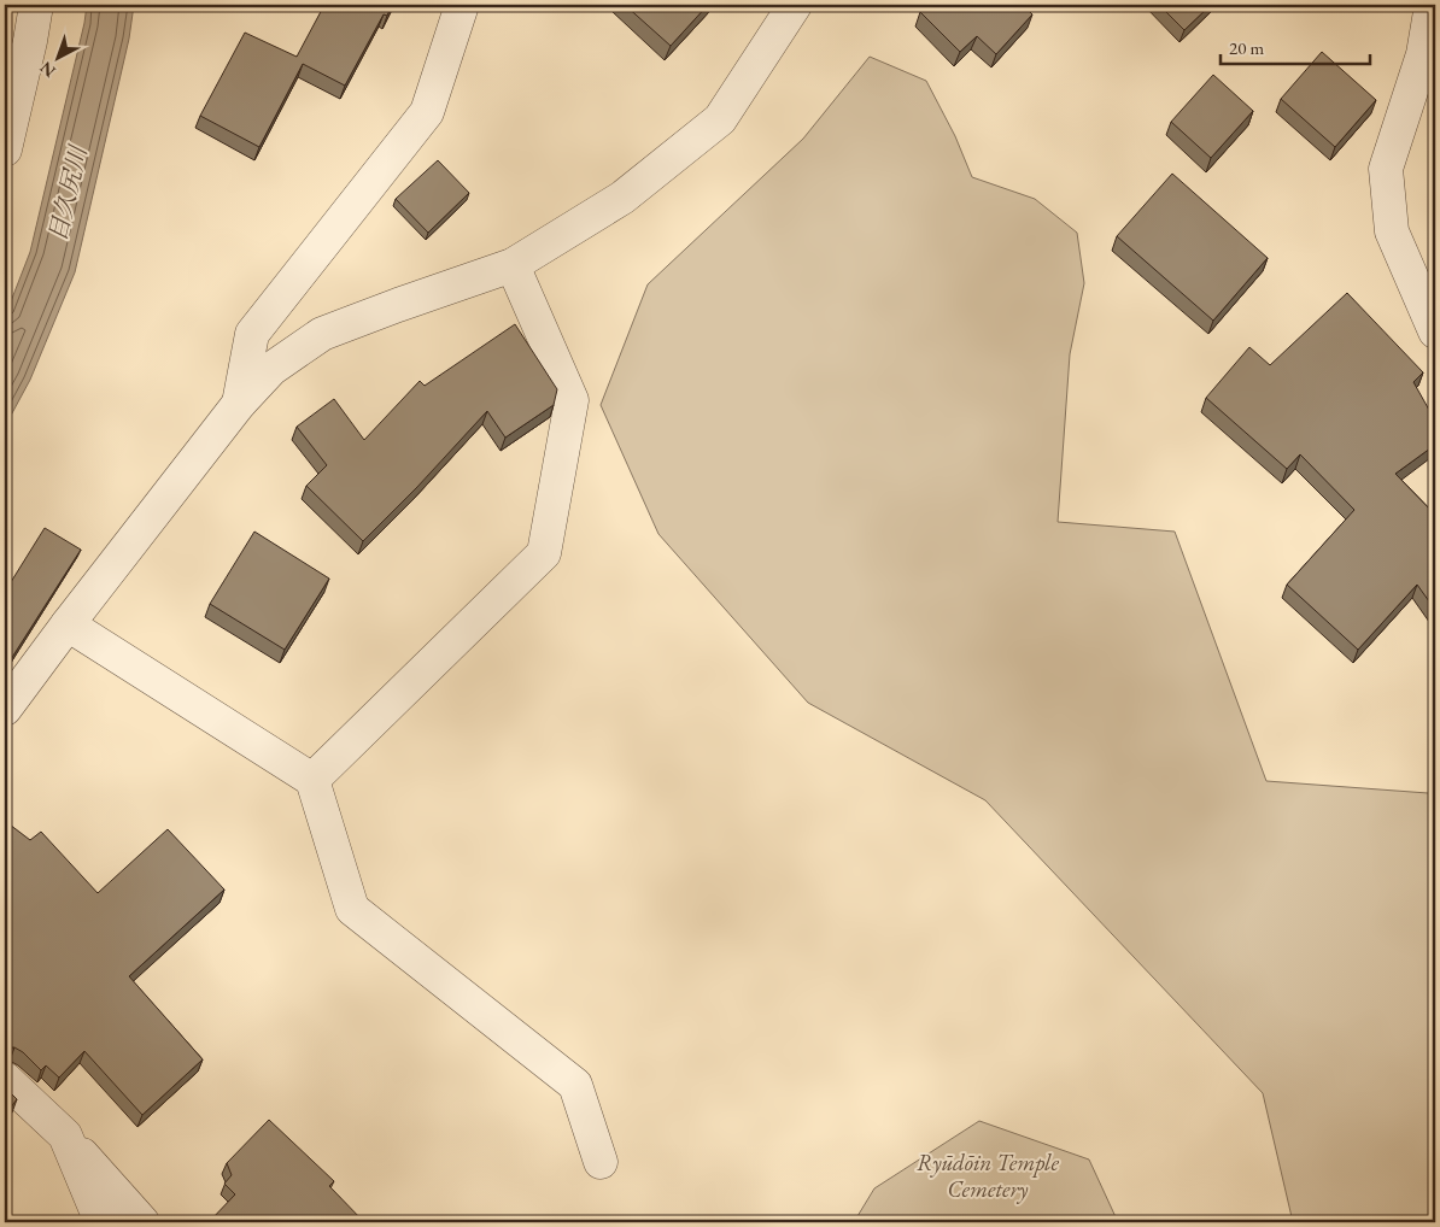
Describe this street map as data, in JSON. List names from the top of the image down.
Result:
{
  "water": ["目久尻川"],
  "parks": ["Ryūdōin Temple Cemetery"],
  "scale_bar": "20 m",
  "north": "bottom left"
}
